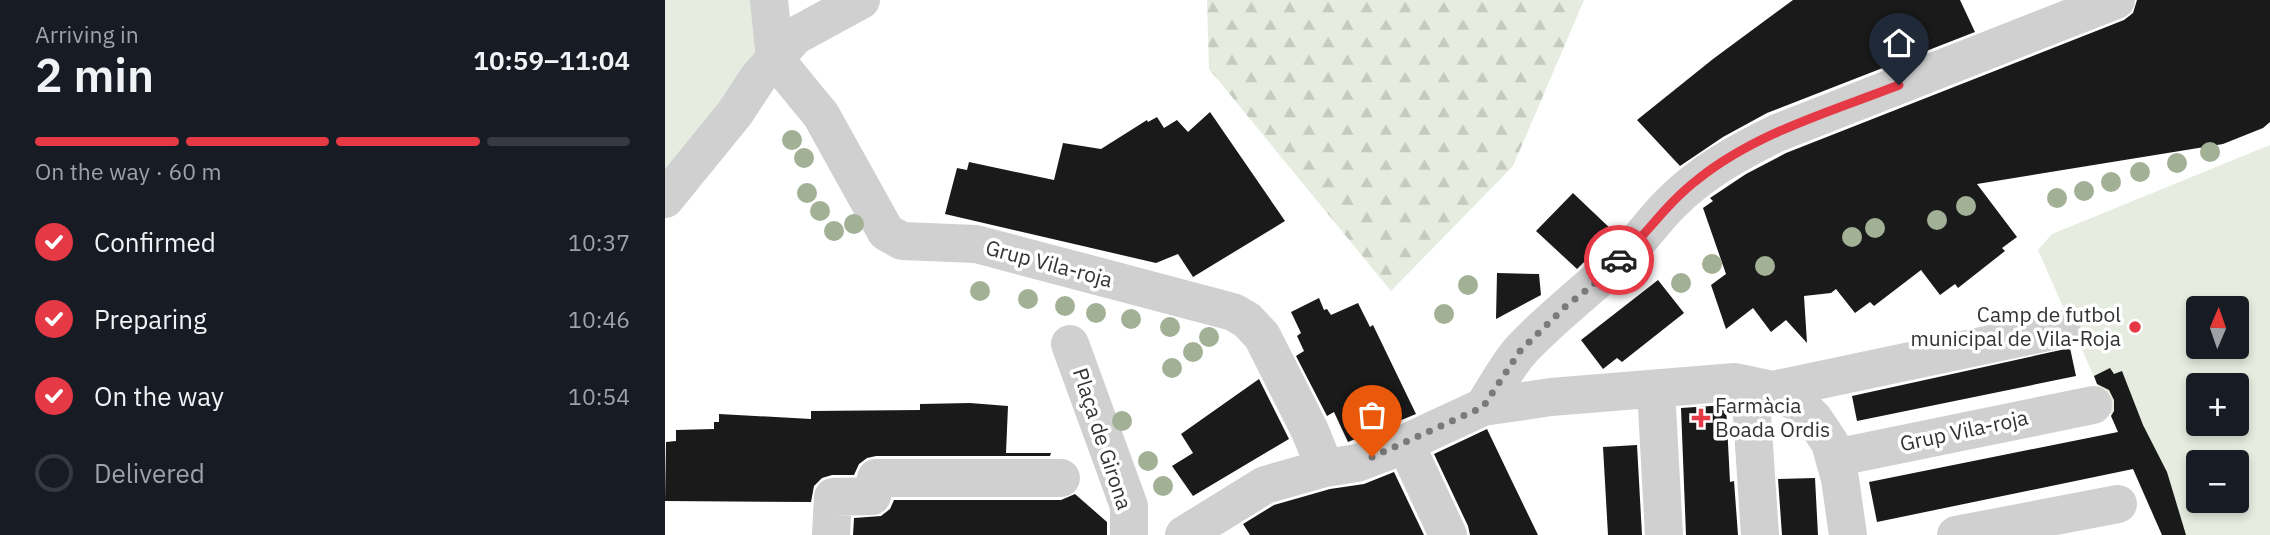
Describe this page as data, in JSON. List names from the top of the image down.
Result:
{
  "streets": {
    "street": ["Grup Vila-roja", "Plaça de Girona"]
  },
  "places": {
    "other": ["Camp de futbol municipal de Vila-Roja"],
    "health": ["Farmàcia Boada Ordis"]
  },
  "north": "top",
  "page": {
    "heading": ["2 min", "Arriving in", "10:59–11:04"],
    "bar": "On the way · 60 m",
    "list": [
      ["Confirmed", "10:37"],
      ["Preparing", "10:46"],
      ["On the way", "10:54"],
      "Delivered"
    ],
    "map_buttons": ["+", "−"]
  }
}
